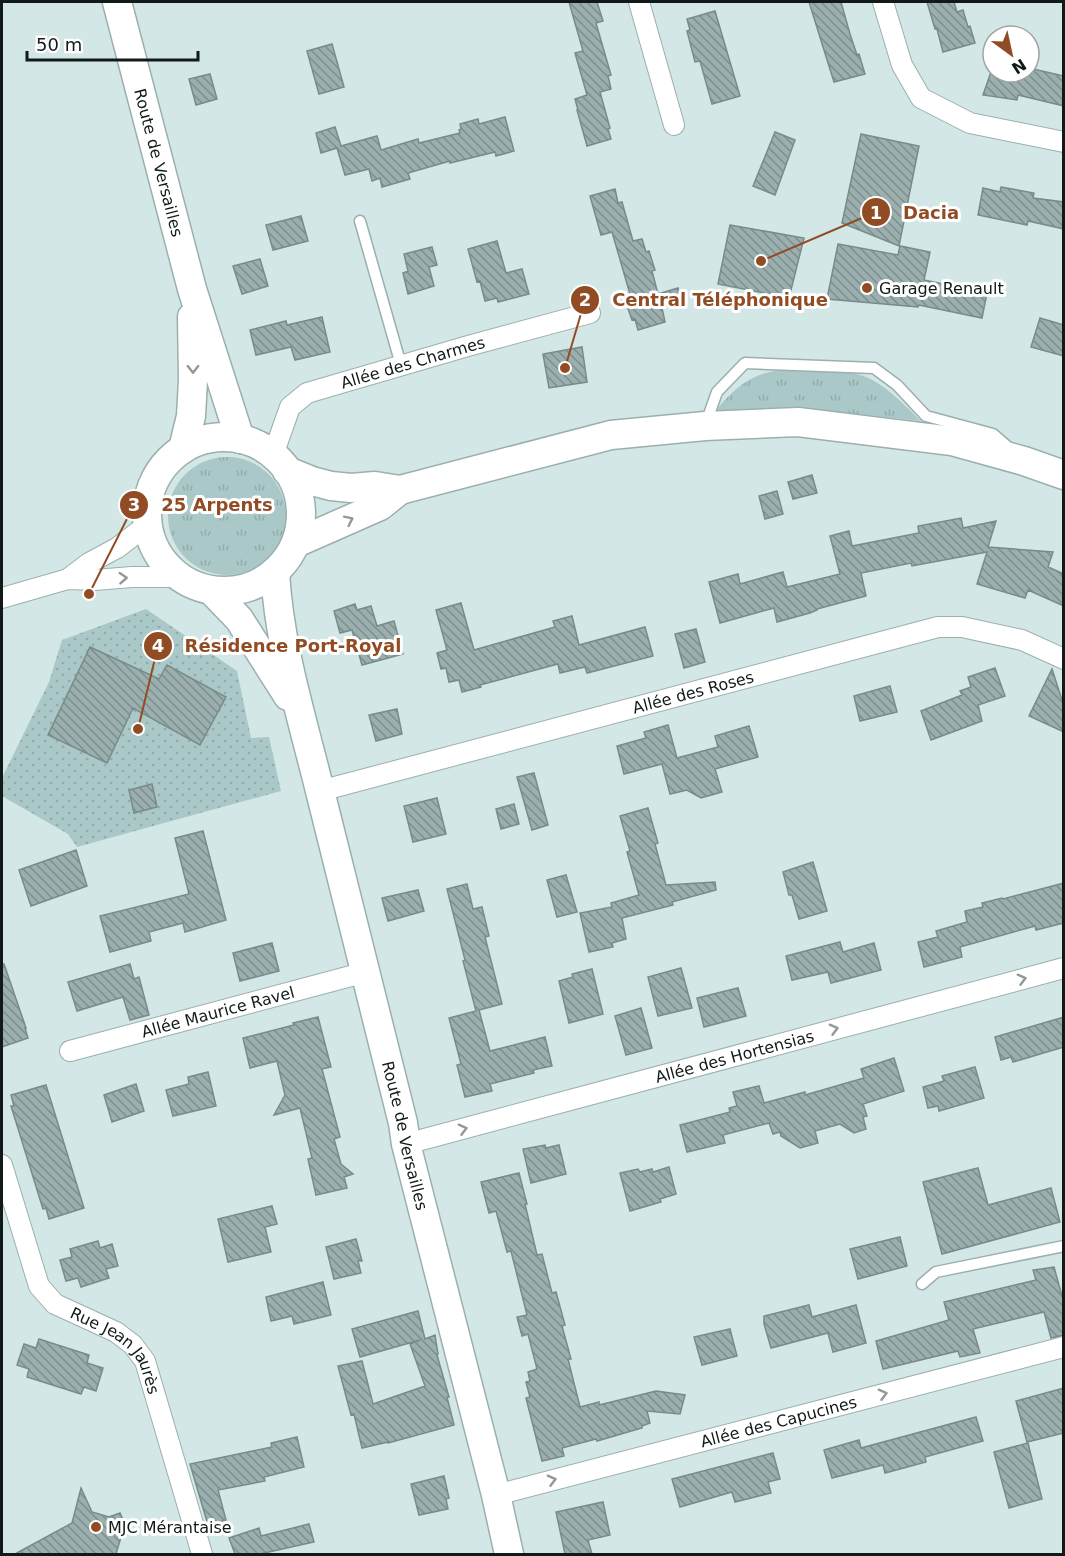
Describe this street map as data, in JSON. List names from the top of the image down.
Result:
{
  "streets": {
    "main road": ["Route de Versailles"],
    "street": [
      "Allée des Charmes",
      "Allée des Roses",
      "Allée Maurice Ravel",
      "Allée des Hortensias",
      "Rue Jean Jaurès",
      "Allée des Capucines"
    ]
  },
  "crossings": [
    ["Route de Versailles", "Allée des Charmes"],
    ["Route de Versailles", "Allée des Roses"],
    ["Route de Versailles", "Allée Maurice Ravel"],
    ["Route de Versailles", "Allée des Hortensias"],
    ["Route de Versailles", "Allée des Capucines"]
  ],
  "one_way": ["Allée des Hortensias", "Allée des Capucines"],
  "places": [
    "Dacia",
    "Garage Renault",
    "Central Téléphonique",
    "25 Arpents",
    "Résidence Port-Royal",
    "MJC Mérantaise"
  ],
  "scale_bar": "50 m",
  "north": "bottom right"
}
